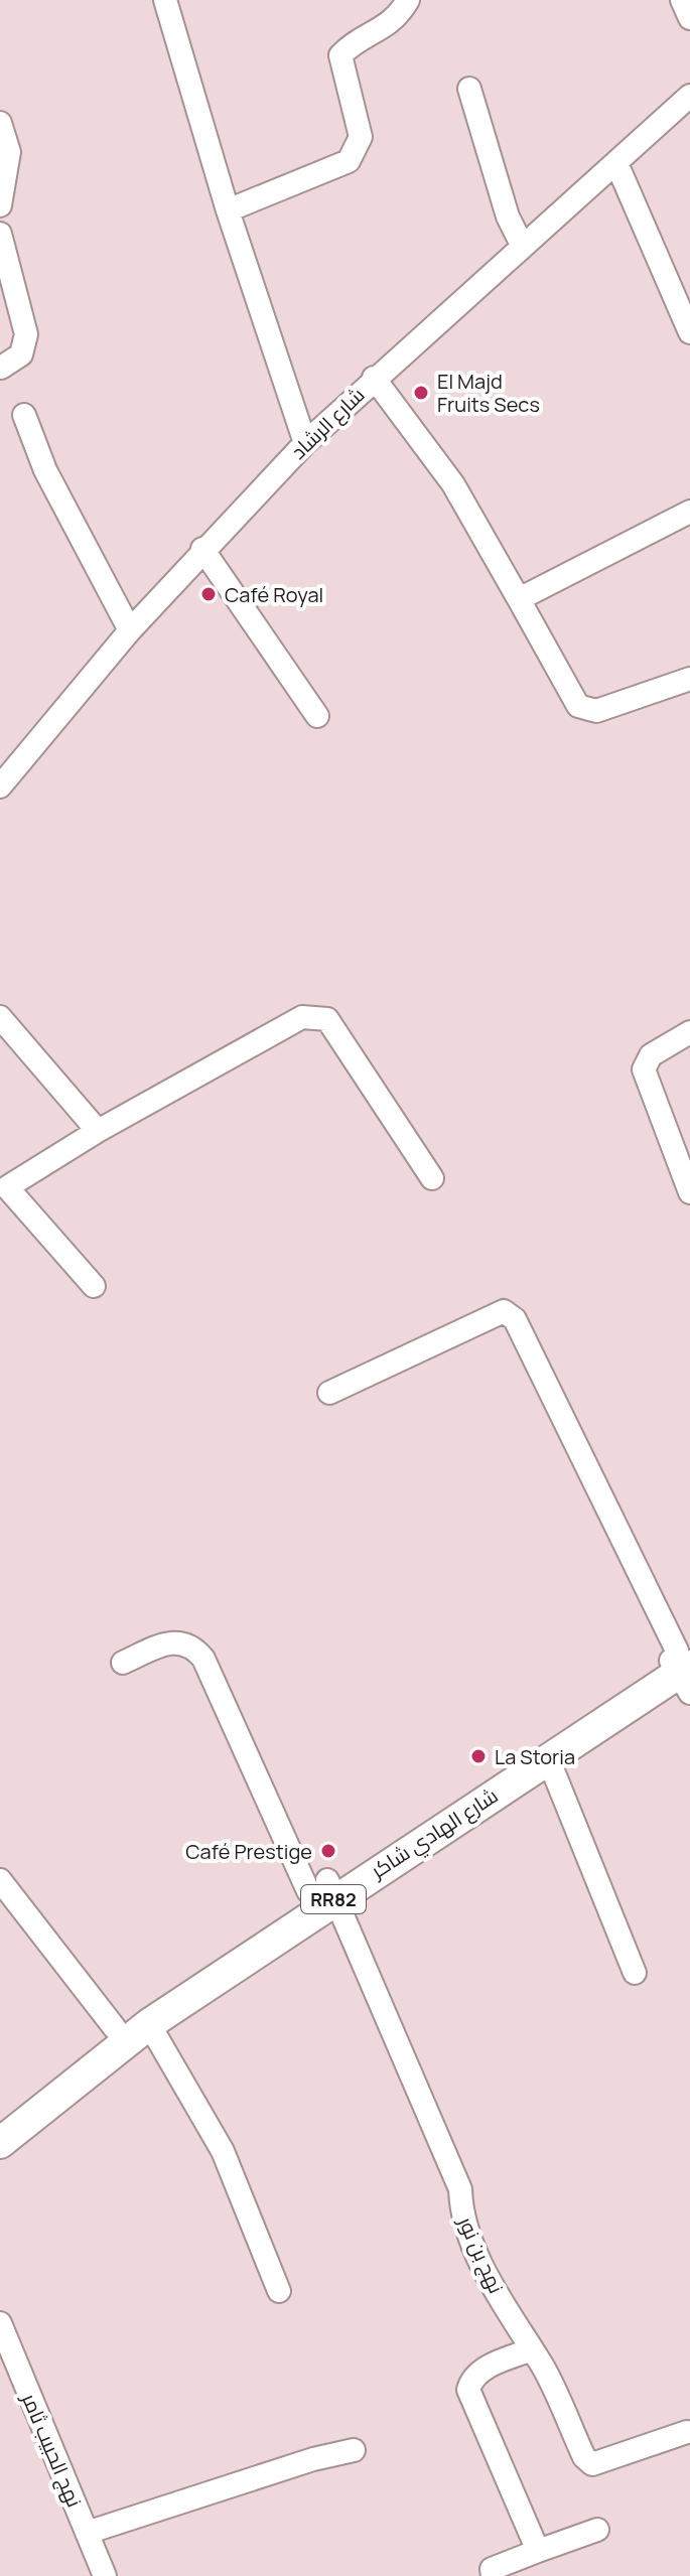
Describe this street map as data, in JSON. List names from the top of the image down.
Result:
{
  "streets": {
    "main road": ["شارع الهادي شاكر", "RR82"],
    "street": ["شارع الرشاد", "نهج بن نور", "نهج الحبيب ثامر"]
  },
  "crossings": [
    ["شارع الهادي شاكر", "نهج بن نور"]
  ],
  "places": [
    "El Majd Fruits Secs",
    "Café Royal",
    "La Storia",
    "Café Prestige"
  ]
}
